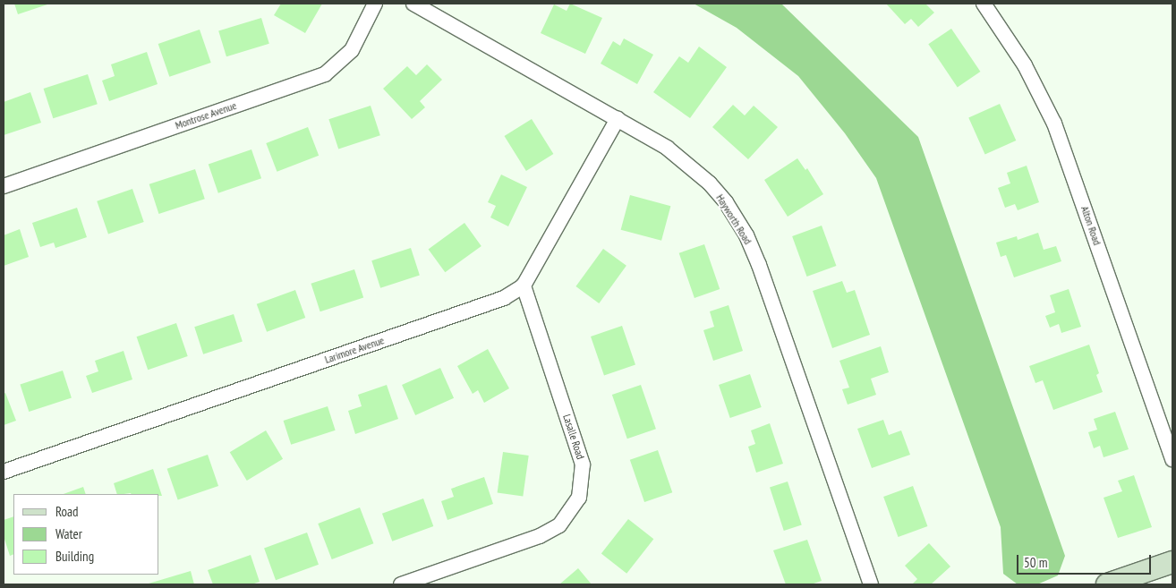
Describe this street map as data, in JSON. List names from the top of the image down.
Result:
{
  "streets": {
    "street": [
      "Montrose Avenue",
      "Hayworth Road",
      "Alton Road",
      "Larimore Avenue",
      "Lasalle Road"
    ]
  },
  "crossings": [
    ["Hayworth Road", "Larimore Avenue"],
    ["Larimore Avenue", "Lasalle Road"]
  ],
  "legend": ["Road", "Water", "Building"],
  "scale_bar": "50 m"
}
